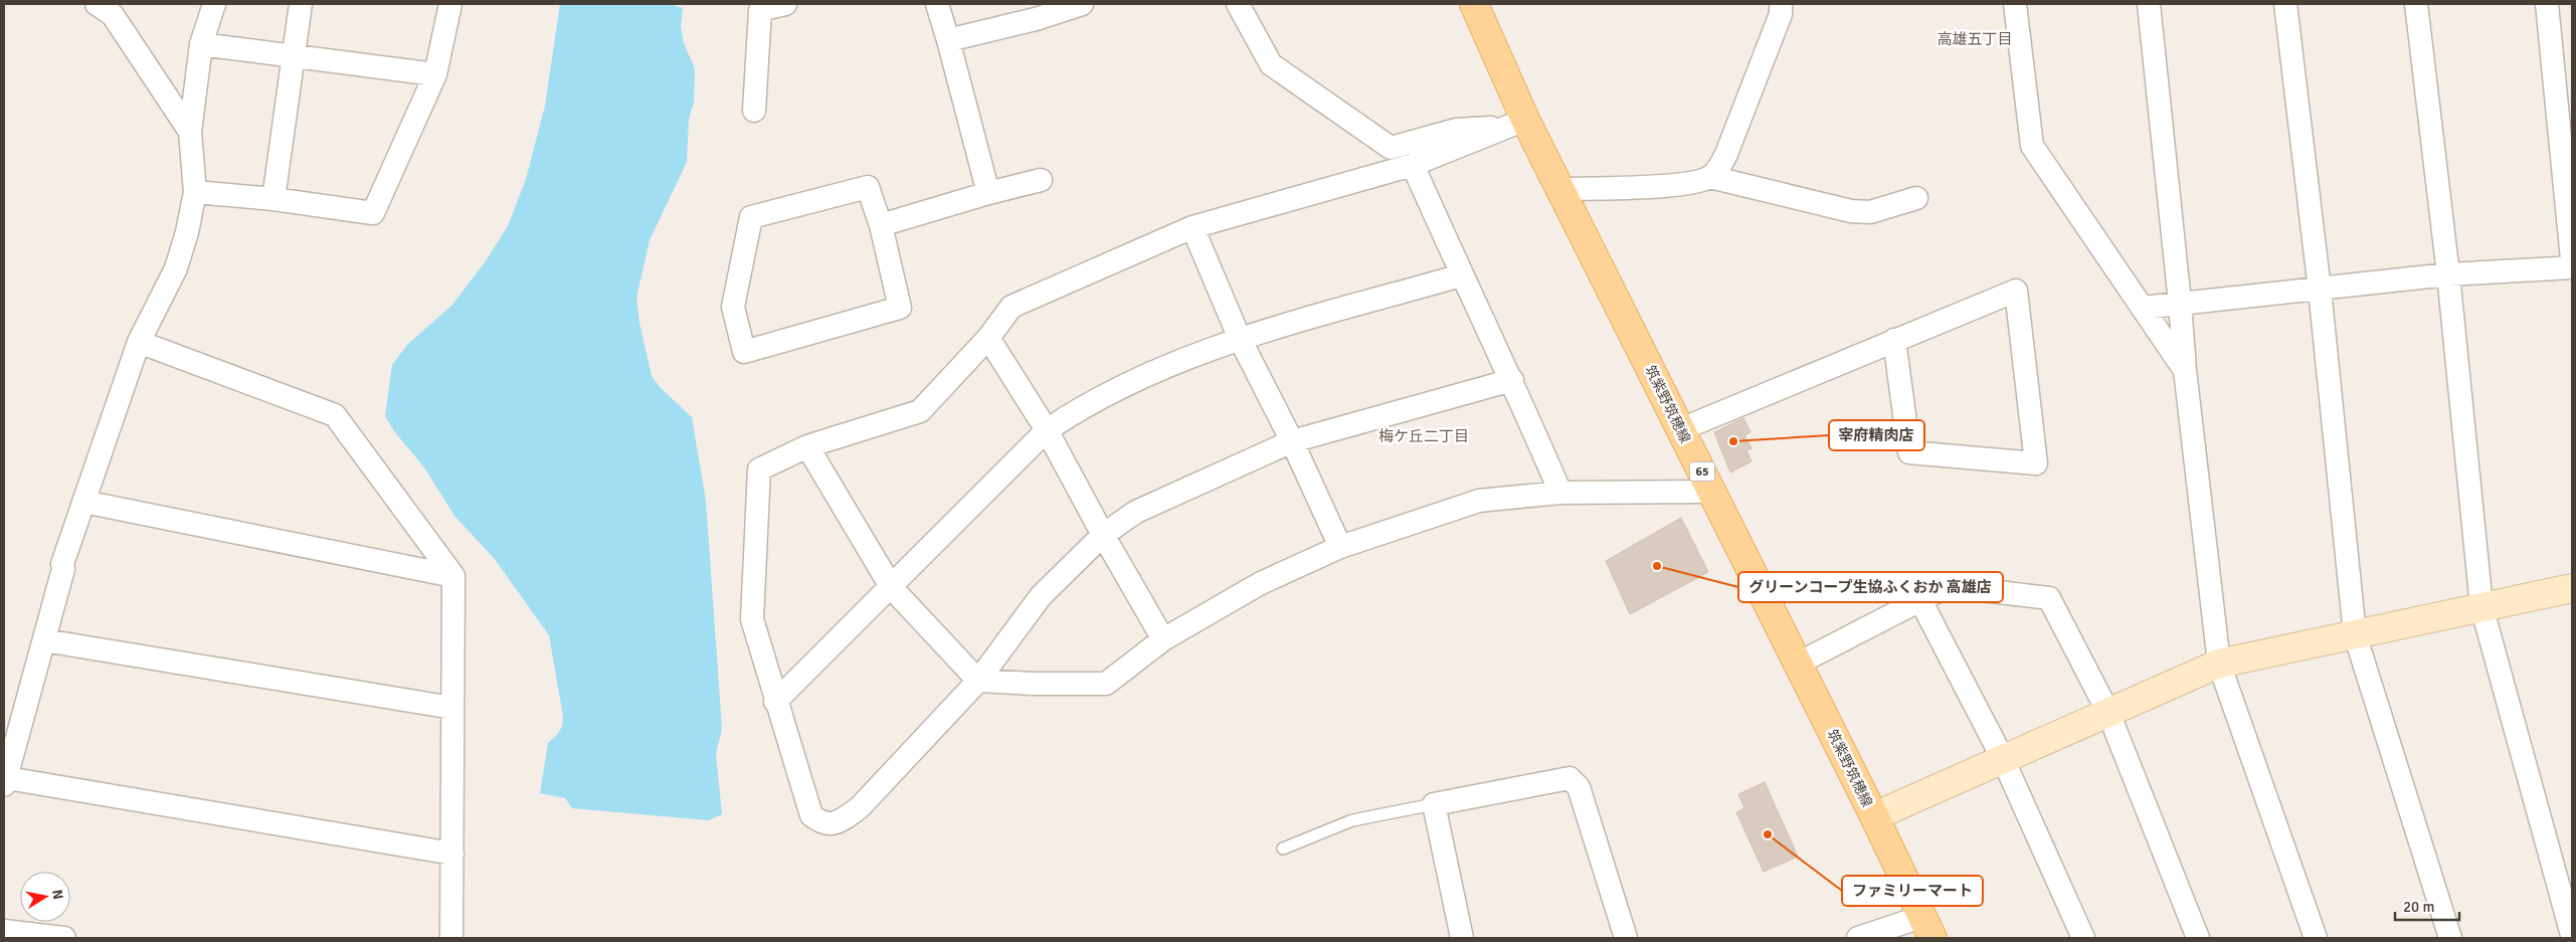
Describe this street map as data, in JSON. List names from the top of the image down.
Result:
{
  "streets": {
    "main road": ["筑紫野筑穂線", "65"]
  },
  "districts": ["高雄五丁目", "梅ケ丘二丁目"],
  "places": ["宰府精肉店", "グリーンコープ生協ふくおか 高雄店", "ファミリーマート"],
  "scale_bar": "20 m",
  "north": "right"
}
